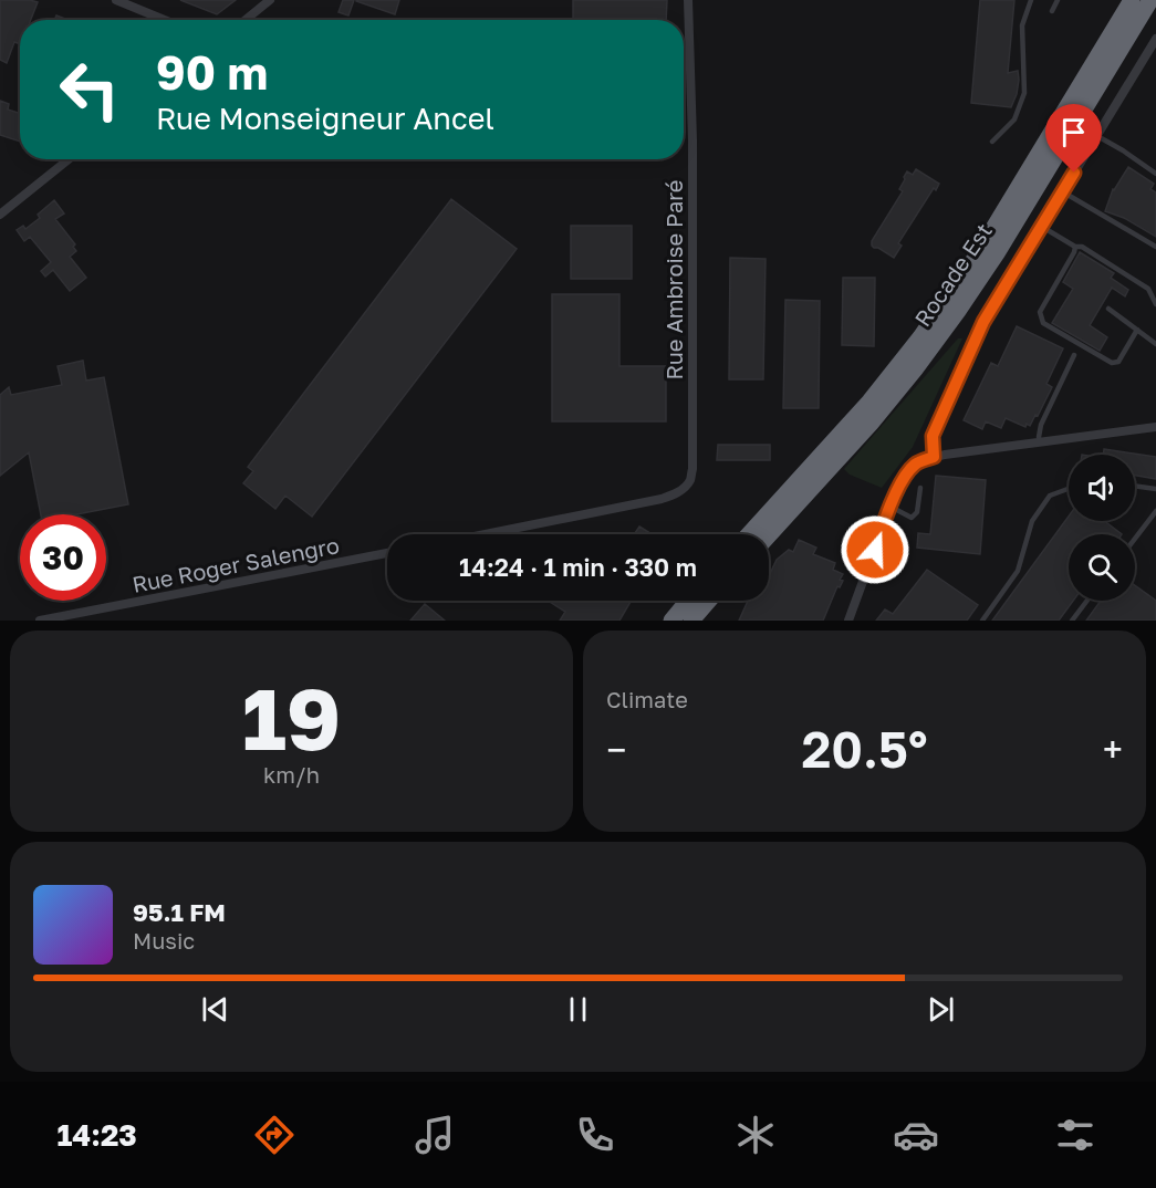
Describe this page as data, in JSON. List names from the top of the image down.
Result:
{
  "streets": {
    "highway": ["Rocade Est"],
    "street": ["Rue Ambroise Paré", "Rue Roger Salengro"]
  },
  "page": {
    "turn": ["90 m", "Rue Monseigneur Ancel"],
    "limit": "30",
    "trip": "14:24 · 1 min · 330 m",
    "tile": [
      ["19", "km/h"],
      "Climate"
    ],
    "heat": ["−", "20.5°", "+"],
    "song": ["95.1 FM", "Music"],
    "tabs": "14:23"
  }
}
